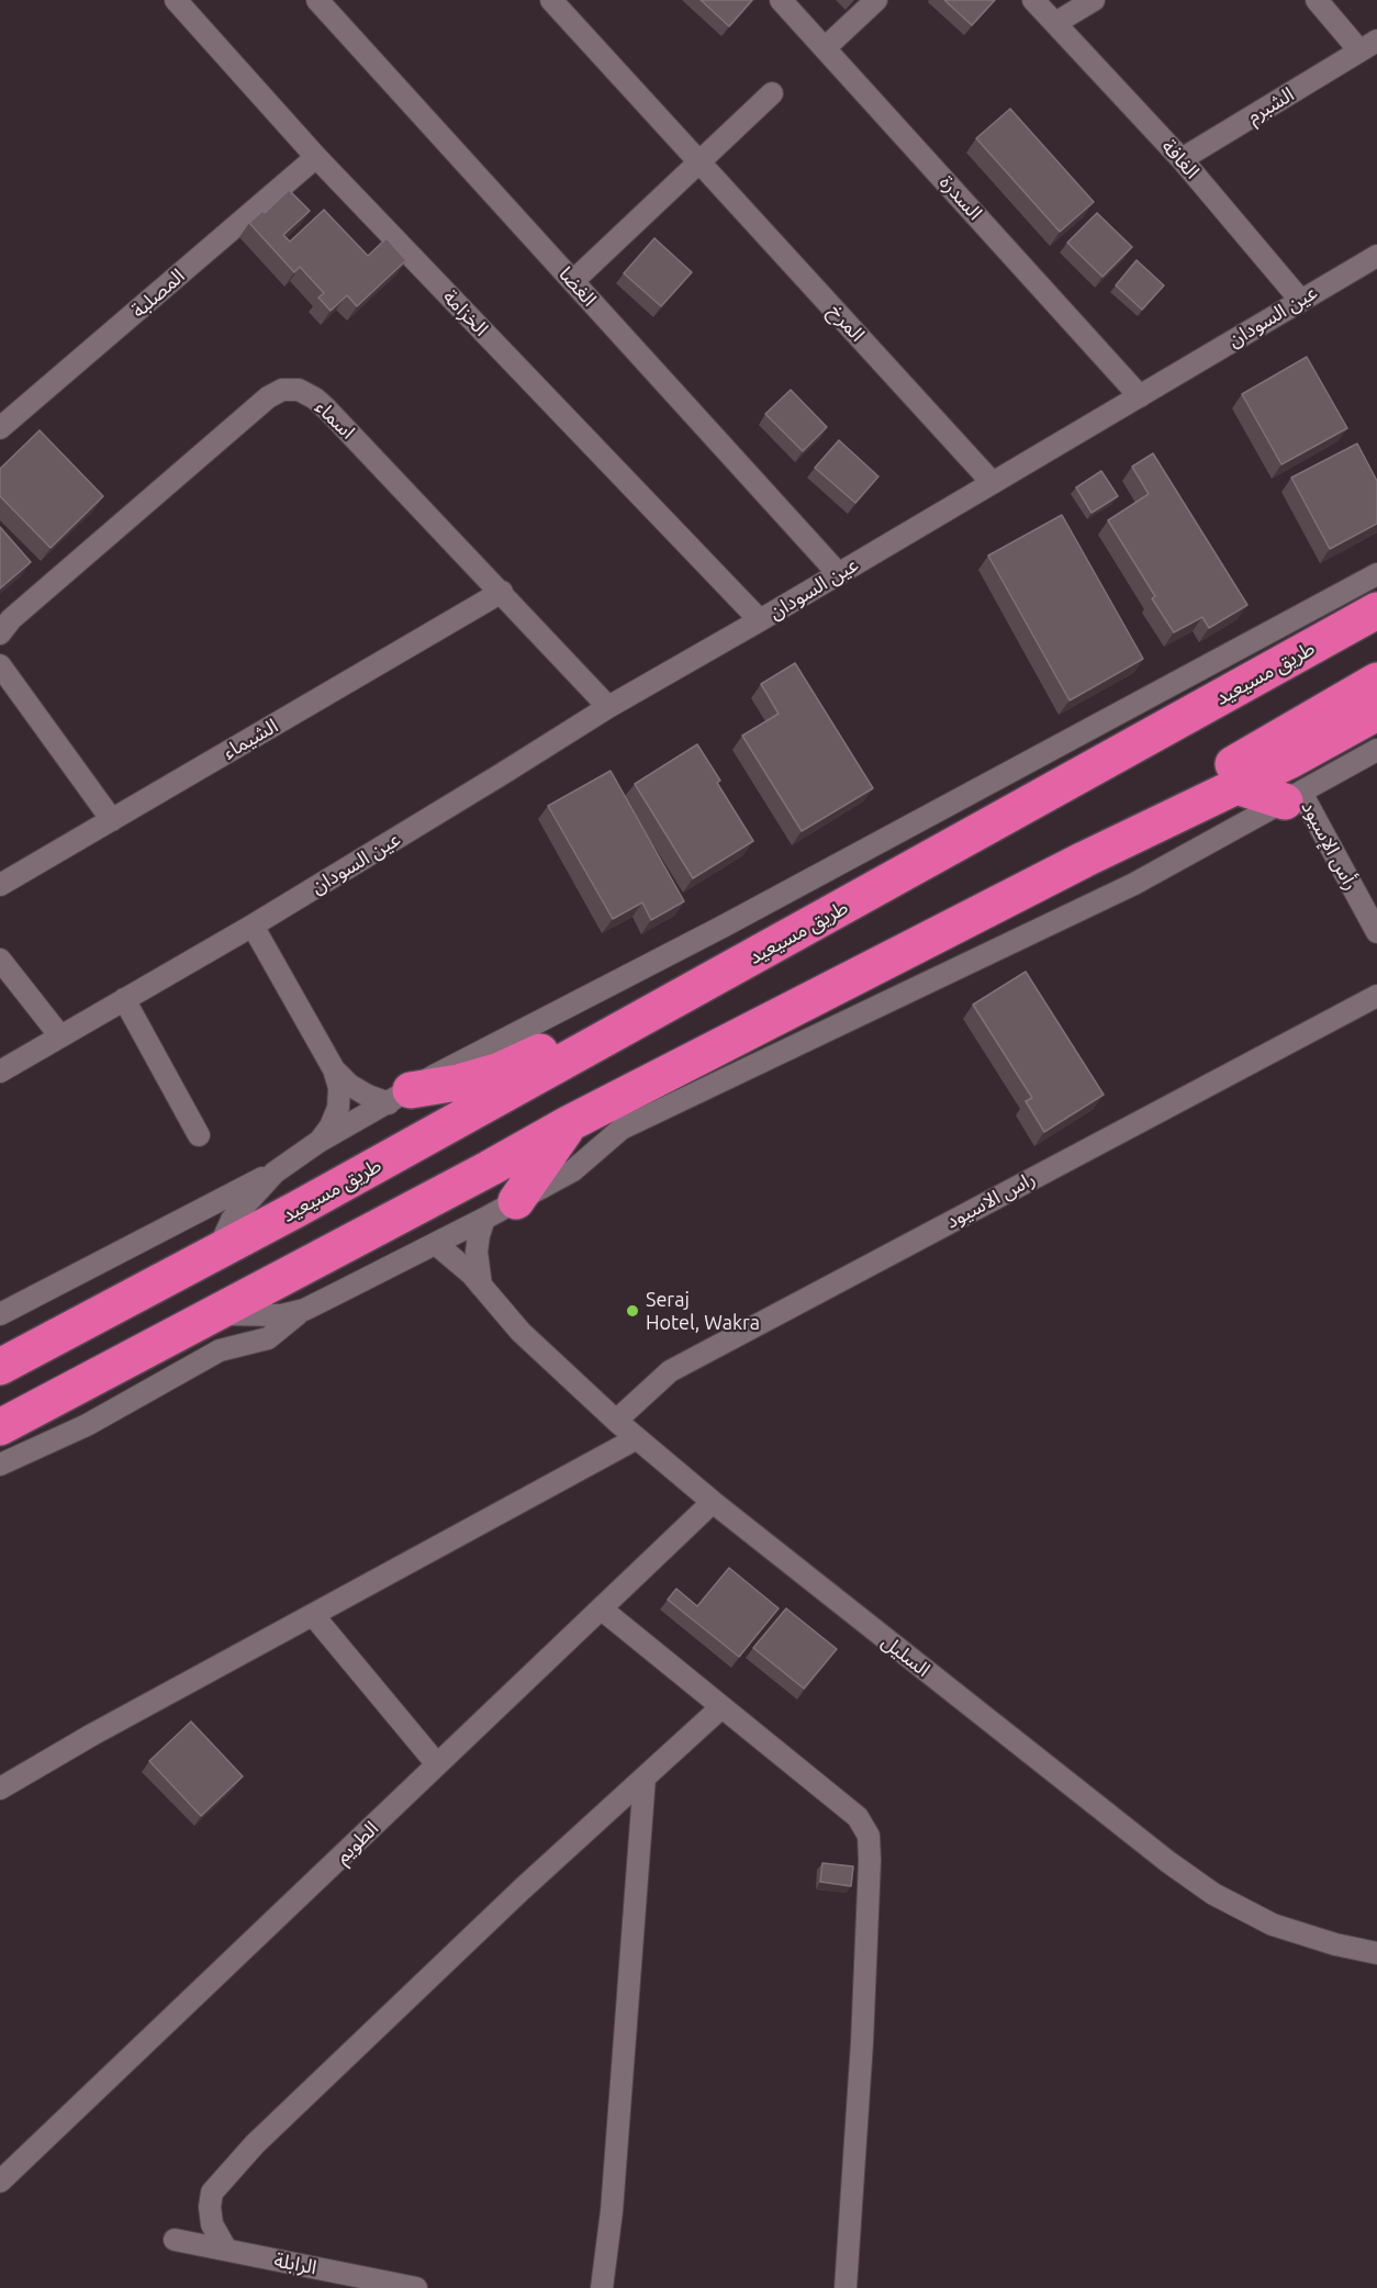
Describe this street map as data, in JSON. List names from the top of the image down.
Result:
{
  "streets": {
    "highway": ["طريق مسيعيد"],
    "street": [
      "الشبرم",
      "الغافة",
      "السدرة",
      "الغضا",
      "المصلبة",
      "الخزامة",
      "عين السودان",
      "المرخ",
      "اسماء",
      "الشيماء",
      "رأس الإسيود",
      "راس الاسيود",
      "السليل",
      "الطويم",
      "الرابلة"
    ]
  },
  "crossings": [
    ["الشبرم", "الغافة"],
    ["الغافة", "عين السودان"],
    ["السدرة", "عين السودان"],
    ["الغضا", "عين السودان"],
    ["المصلبة", "الخزامة"],
    ["الخزامة", "عين السودان"],
    ["عين السودان", "المرخ"],
    ["عين السودان", "اسماء"],
    ["اسماء", "الشيماء"],
    ["راس الاسيود", "السليل"],
    ["السليل", "الطويم"]
  ],
  "places": ["Seraj Hotel, Wakra"]
}
